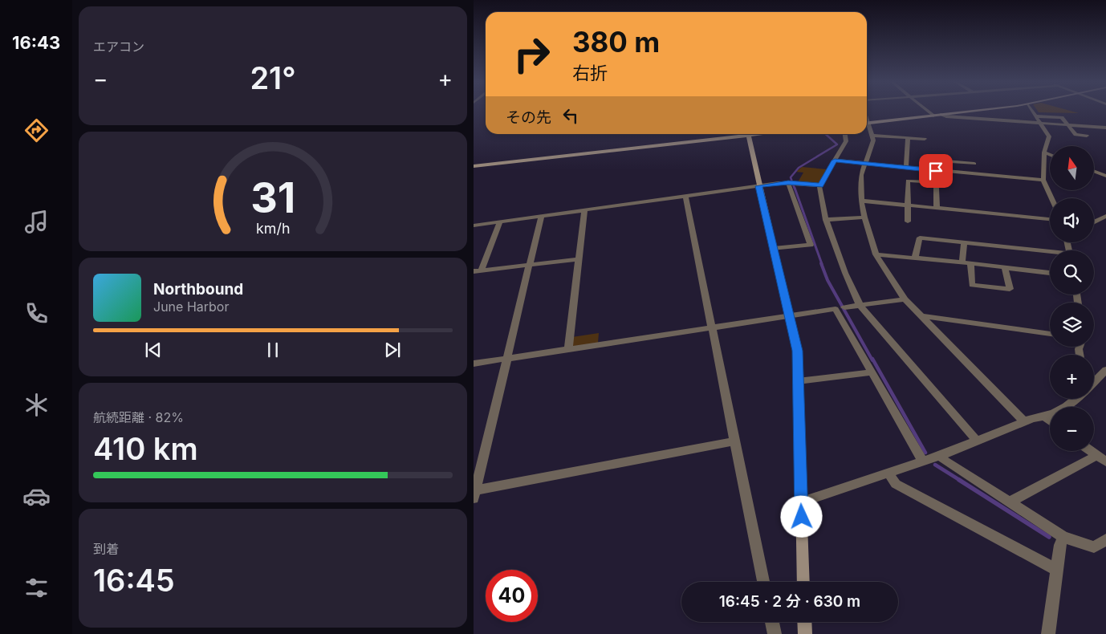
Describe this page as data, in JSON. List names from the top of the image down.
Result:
{
  "north": "top",
  "page": {
    "tabs": "16:43",
    "tile": [
      "エアコン",
      ["航続距離 · 82%", "410 km"],
      ["到着", "16:45"]
    ],
    "turn": ["380 m", "右折"],
    "heat": ["−", "21°", "+"],
    "then": "その先",
    "map_buttons": ["+", "−"],
    "song": ["Northbound", "June Harbor"],
    "limit": "40",
    "trip": "16:45 · 2 分 · 630 m",
    "gauge": ["31", "km/h"]
  }
}
